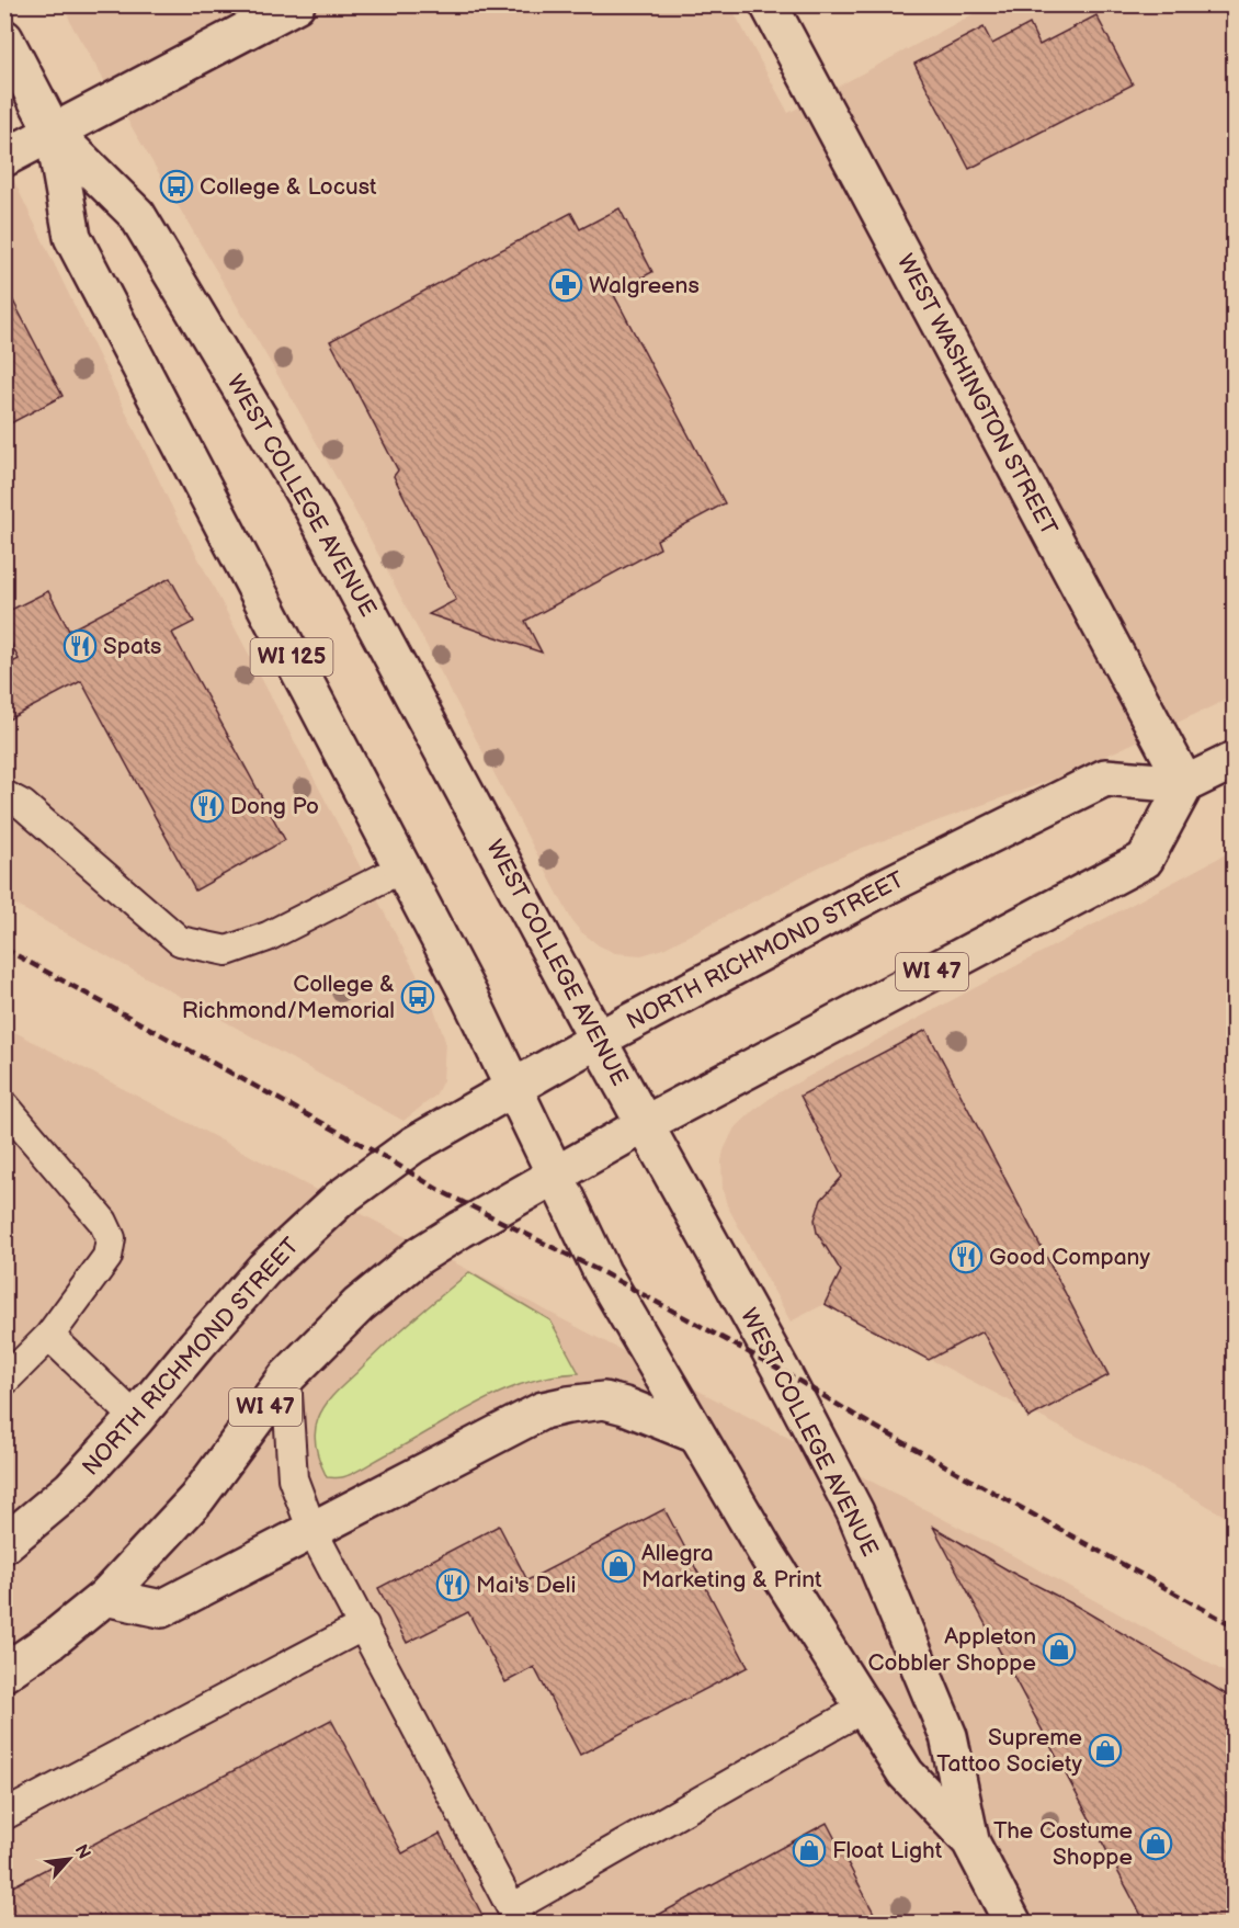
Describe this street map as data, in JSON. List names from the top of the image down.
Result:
{
  "streets": {
    "main road": [
      "WEST WASHINGTON STREET",
      "WEST COLLEGE AVENUE",
      "WI 125",
      "NORTH RICHMOND STREET",
      "WI 47"
    ]
  },
  "crossings": [
    ["WEST WASHINGTON STREET", "NORTH RICHMOND STREET"],
    ["WEST WASHINGTON STREET", "WI 47"],
    ["WEST COLLEGE AVENUE", "NORTH RICHMOND STREET"],
    ["WEST COLLEGE AVENUE", "WI 47"],
    ["NORTH RICHMOND STREET", "WI 47"]
  ],
  "places": {
    "bus stop": ["College & Locust", "College & Richmond/Memorial"],
    "pharmacy": ["Walgreens"],
    "restaurant": [
      "Spats",
      "Dong Po",
      "Good Company",
      "Mai's Deli"
    ],
    "shop": [
      "Allegra Marketing & Print",
      "Appleton Cobbler Shoppe",
      "Supreme Tattoo Society",
      "The Costume Shoppe",
      "Float Light"
    ]
  },
  "north": "top right"
}
